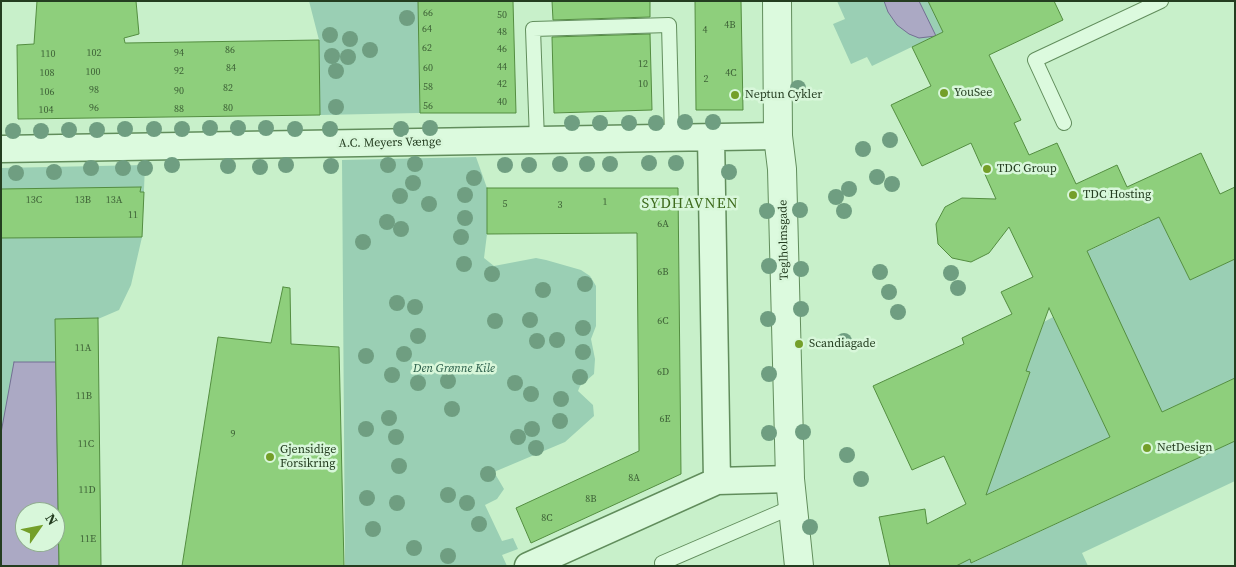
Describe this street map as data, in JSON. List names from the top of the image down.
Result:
{
  "streets": {
    "street": ["A.C. Meyers Vænge", "Teglholmsgade"]
  },
  "crossings": [
    ["A.C. Meyers Vænge", "Teglholmsgade"]
  ],
  "districts": ["SYDHAVNEN"],
  "parks": ["Den Grønne Kile"],
  "places": [
    "YouSee",
    "Neptun Cykler",
    "TDC Group",
    "TDC Hosting",
    "Scandiagade",
    "NetDesign",
    "Gjensidige Forsikring"
  ],
  "house_numbers": [
    "66",
    "50",
    "4B",
    "64",
    "4",
    "48",
    "62",
    "46",
    "86",
    "102",
    "94",
    "110",
    "12",
    "44",
    "84",
    "60",
    "92",
    "100",
    "108",
    "4C",
    "2",
    "42",
    "10",
    "58",
    "82",
    "98",
    "90",
    "106",
    "40",
    "56",
    "96",
    "80",
    "88",
    "104",
    "13C",
    "13B",
    "13A",
    "1",
    "5",
    "3",
    "11",
    "6A",
    "6B",
    "6C",
    "11A",
    "6D",
    "11B",
    "6E",
    "9",
    "11C",
    "8A",
    "11D",
    "8B",
    "8C",
    "11E"
  ],
  "north": "top right"
}
